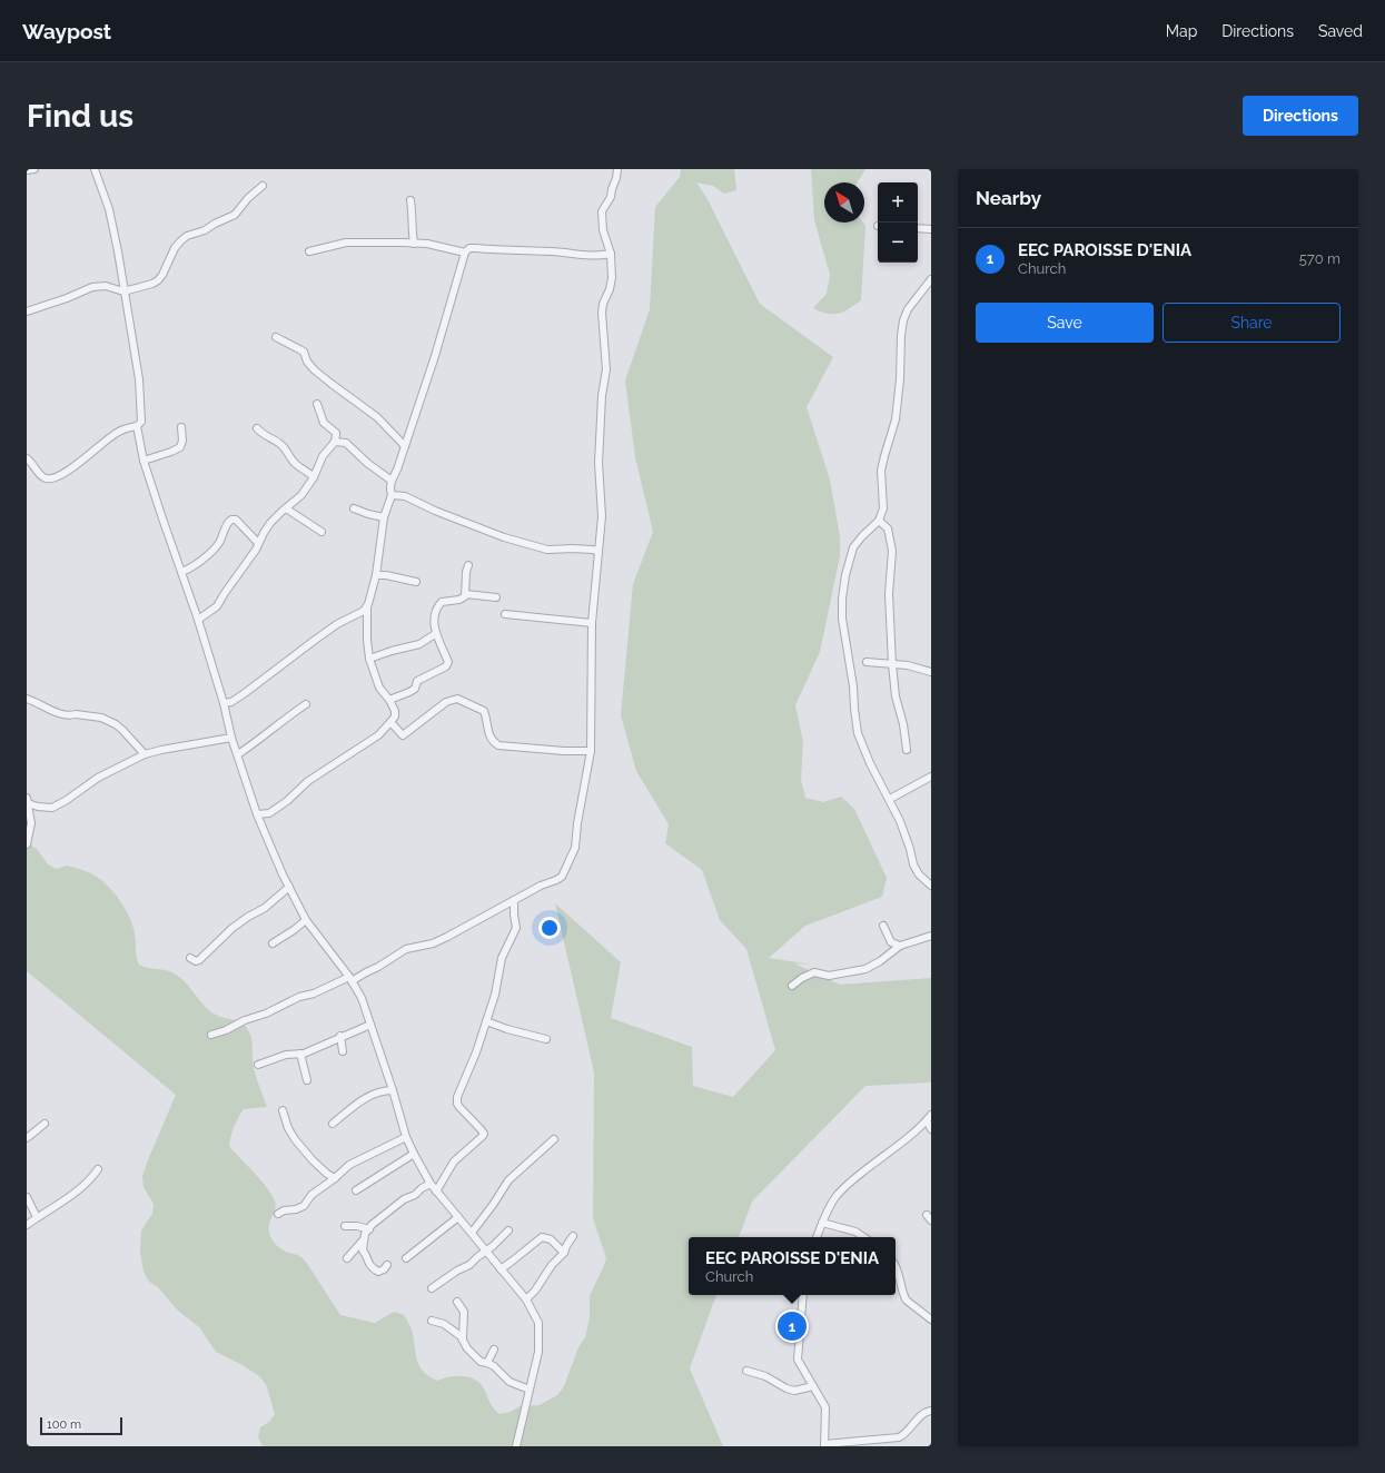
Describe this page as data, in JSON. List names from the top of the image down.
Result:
{
  "scale_bar": "100 m",
  "north": "top left",
  "page": {
    "header": "Waypost",
    "nav": ["Map", "Directions", "Saved"],
    "buttons": [
      "Directions",
      ["Save", "Share"]
    ],
    "title": "Find us",
    "heading": "Nearby",
    "map_buttons": ["+", "−"],
    "list": [
      {
        "mark": "1",
        "name": "EEC PAROISSE D'ENIA",
        "note": "Church",
        "value": "570 m"
      }
    ],
    "popup": ["EEC PAROISSE D'ENIA", "Church"],
    "pins": "1",
    "scale": "100 m"
  }
}
